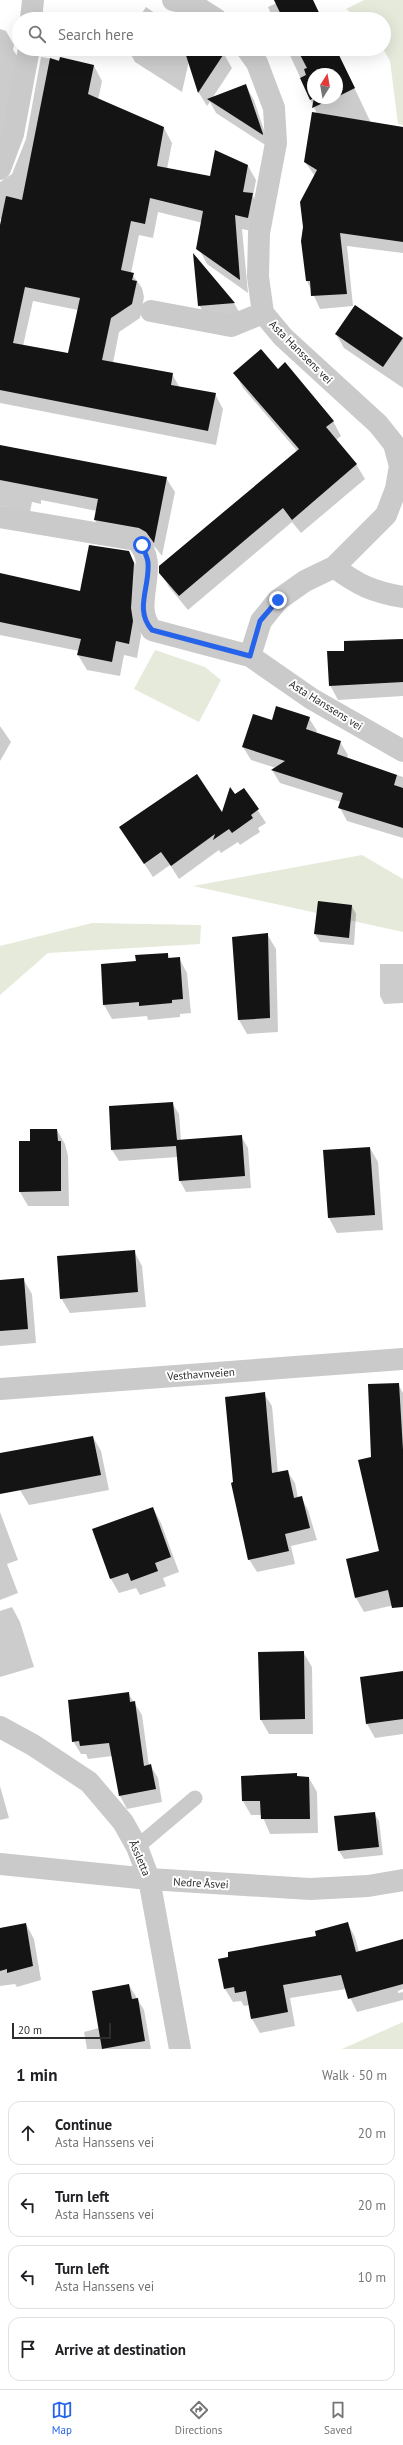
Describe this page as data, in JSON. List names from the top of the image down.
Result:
{
  "streets": {
    "street": [
      "Asta Hanssens vei",
      "Vesthavnveien",
      "Åssletta",
      "Nedre Åsvei"
    ]
  },
  "crossings": [
    ["Åssletta", "Nedre Åsvei"]
  ],
  "scale_bar": "20 m",
  "north": "top",
  "page": {
    "search": "Search here",
    "scale": "20 m",
    "heading": ["1 min", "Walk · 50 m"],
    "list": [
      ["Continue", "Asta Hanssens vei", "20 m"],
      ["Turn left", "Asta Hanssens vei", "20 m"],
      ["Turn left", "Asta Hanssens vei", "10 m"],
      "Arrive at destination"
    ],
    "nav": ["Map", "Directions", "Saved"]
  }
}
